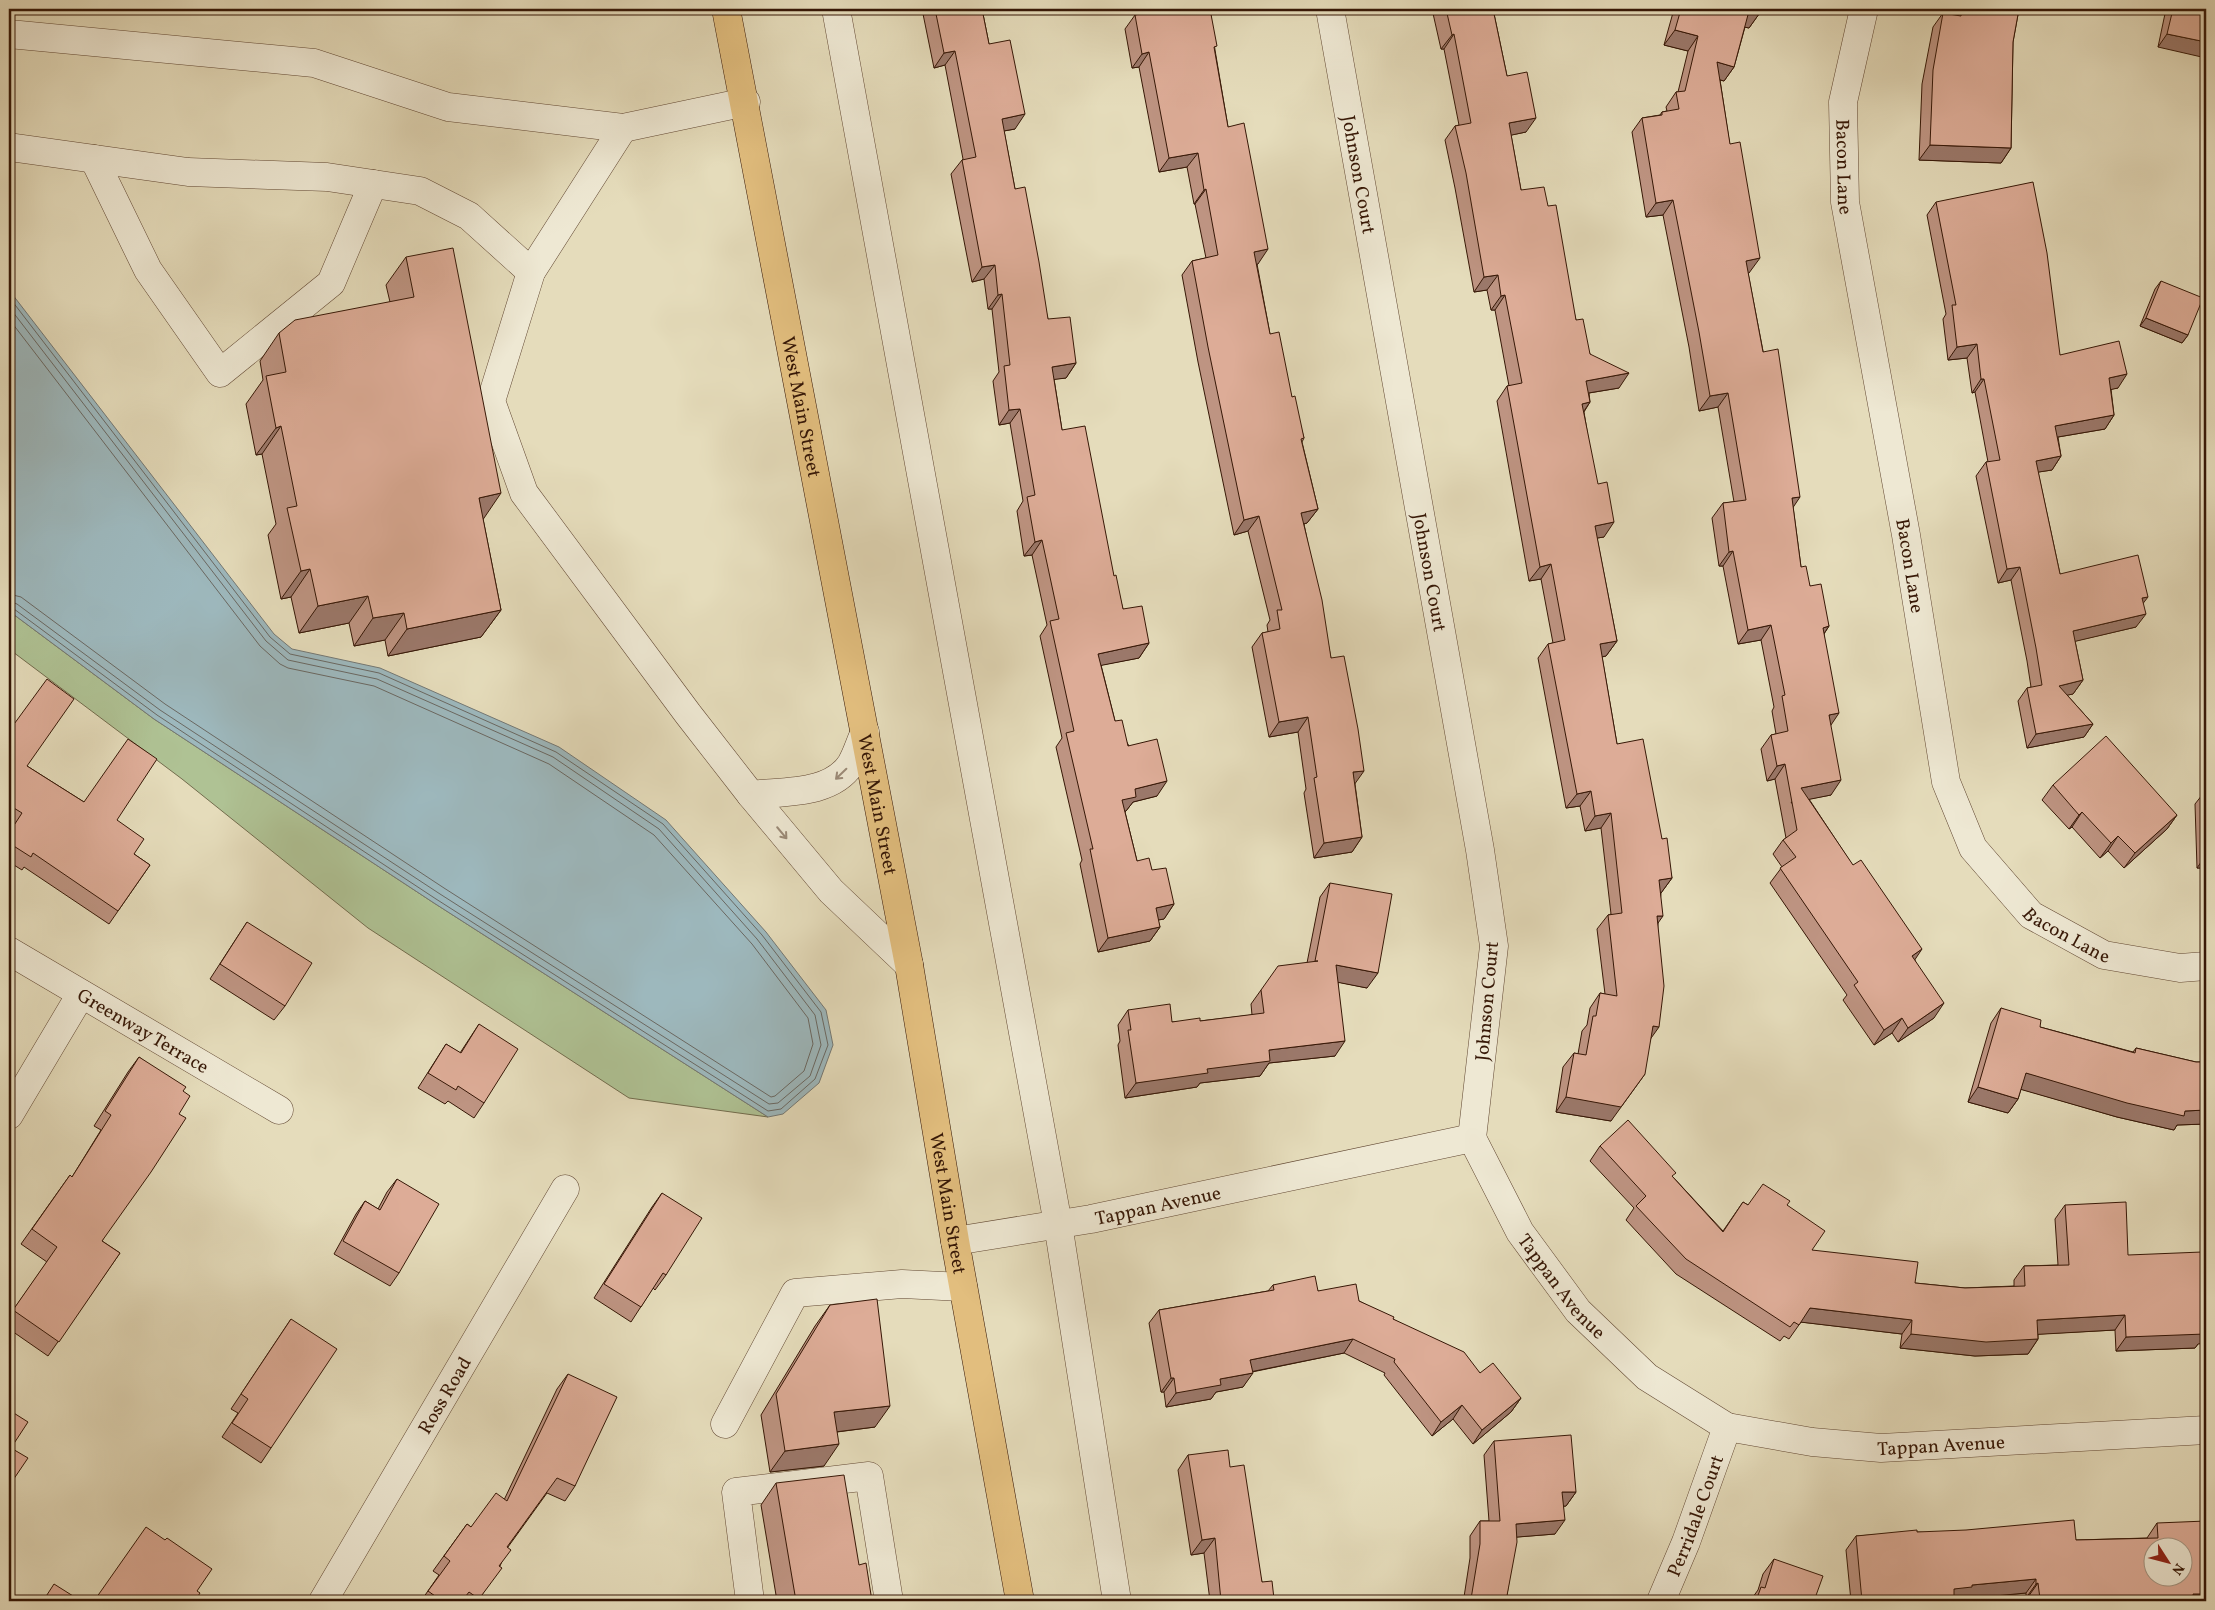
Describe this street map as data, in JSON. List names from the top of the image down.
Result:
{
  "streets": {
    "main road": ["West Main Street"],
    "street": [
      "Bacon Lane",
      "Johnson Court",
      "Greenway Terrace",
      "Tappan Avenue",
      "Ross Road",
      "Perridale Court"
    ]
  },
  "crossings": [
    ["Johnson Court", "Tappan Avenue"],
    ["West Main Street", "Tappan Avenue"],
    ["Tappan Avenue", "Perridale Court"]
  ],
  "north": "bottom right"
}
